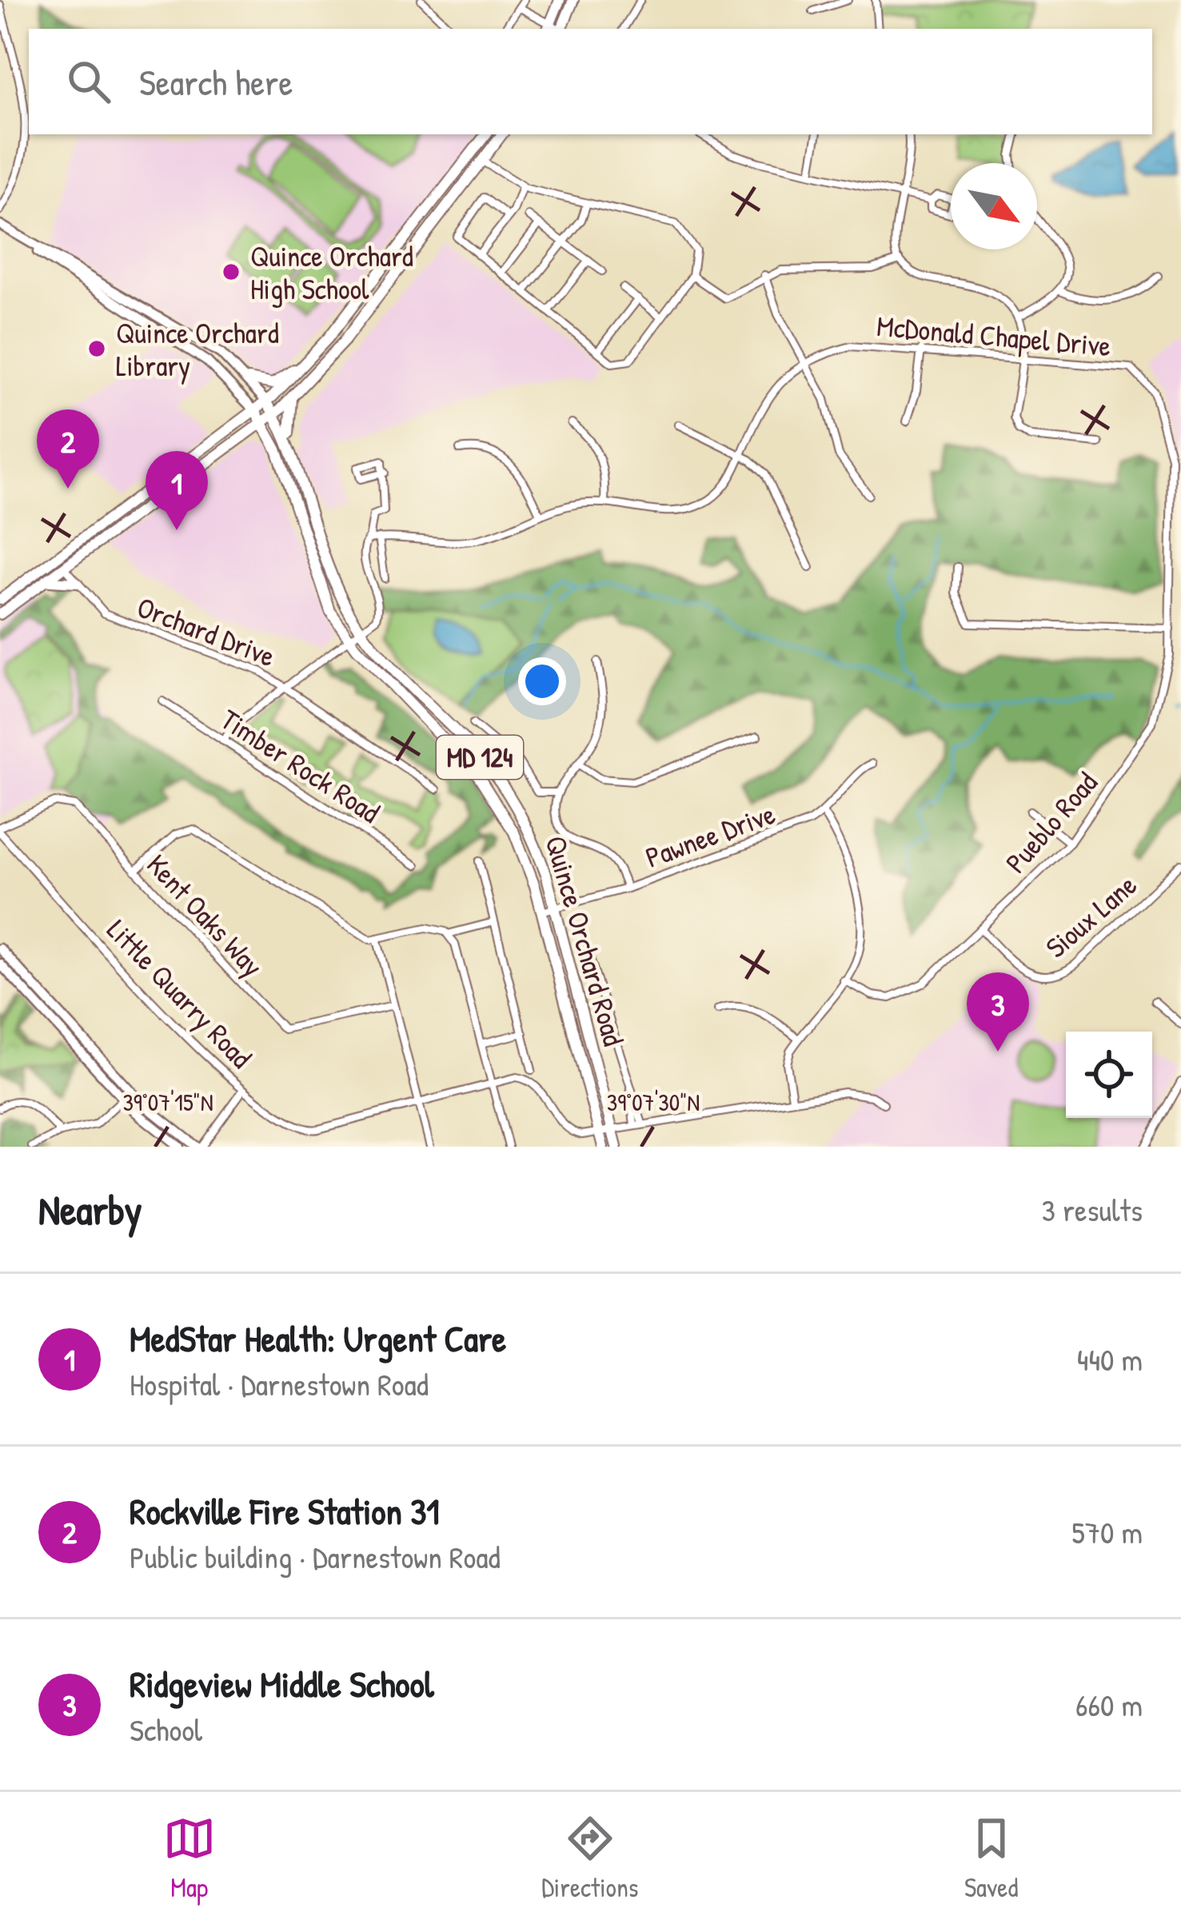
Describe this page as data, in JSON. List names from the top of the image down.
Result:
{
  "streets": {
    "main road": ["MD 124", "Quince Orchard Road"],
    "street": [
      "McDonald Chapel Drive",
      "Orchard Drive",
      "Timber Rock Road",
      "Pueblo Road",
      "Pawnee Drive",
      "Kent Oaks Way",
      "Sioux Lane",
      "Little Quarry Road"
    ]
  },
  "crossings": [
    ["McDonald Chapel Drive", "Pueblo Road"],
    ["Pueblo Road", "Sioux Lane"],
    ["Pawnee Drive", "Quince Orchard Road"],
    ["Kent Oaks Way", "Little Quarry Road"],
    ["Quince Orchard Road", "Little Quarry Road"]
  ],
  "places": ["Quince Orchard High School", "Quince Orchard Library"],
  "north": "bottom right",
  "page": {
    "search": "Search here",
    "pins": ["2", "1", "3"],
    "heading": ["Nearby", "3 results"],
    "list": [
      {
        "mark": "1",
        "name": "MedStar Health: Urgent Care",
        "note": "Hospital · Darnestown Road",
        "value": "440 m"
      },
      {
        "mark": "2",
        "name": "Rockville Fire Station 31",
        "note": "Public building · Darnestown Road",
        "value": "570 m"
      },
      {
        "mark": "3",
        "name": "Ridgeview Middle School",
        "note": "School",
        "value": "660 m"
      }
    ],
    "nav": ["Map", "Directions", "Saved"]
  },
  "coordinates": ["39°07'15\"N", "39°07'30\"N"]
}
